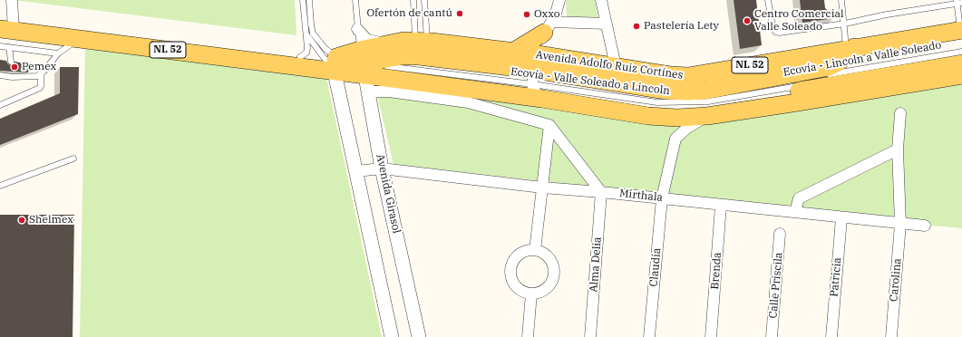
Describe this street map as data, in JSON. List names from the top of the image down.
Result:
{
  "streets": {
    "main road": ["NL 52", "Avenida Adolfo Ruiz Cortínes"],
    "street": [
      "Avenida Girasol",
      "Mirthala",
      "Alma Delia",
      "Claudia",
      "Brenda",
      "Patricia",
      "Carolina",
      "Calle Priscila"
    ],
    "lane": ["Ecovía - Lincoln a Valle Soleado", "Ecovía - Valle Soleado a Lincoln"]
  },
  "crossings": [
    ["Ecovía - Lincoln a Valle Soleado", "Avenida Adolfo Ruiz Cortínes"],
    ["Ecovía - Lincoln a Valle Soleado", "Ecovía - Valle Soleado a Lincoln"],
    ["Avenida Adolfo Ruiz Cortínes", "Ecovía - Valle Soleado a Lincoln"],
    ["Avenida Adolfo Ruiz Cortínes", "Avenida Girasol"],
    ["Avenida Adolfo Ruiz Cortínes", "Claudia"],
    ["Avenida Girasol", "Mirthala"],
    ["Mirthala", "Alma Delia"],
    ["Mirthala", "Claudia"],
    ["Mirthala", "Brenda"],
    ["Mirthala", "Patricia"],
    ["Mirthala", "Carolina"]
  ],
  "places": [
    "Ofertón de cantú",
    "Oxxo",
    "Centro Comercial Valle Soleado",
    "Pastelería Lety",
    "Pemex",
    "Shelmex"
  ]
}
